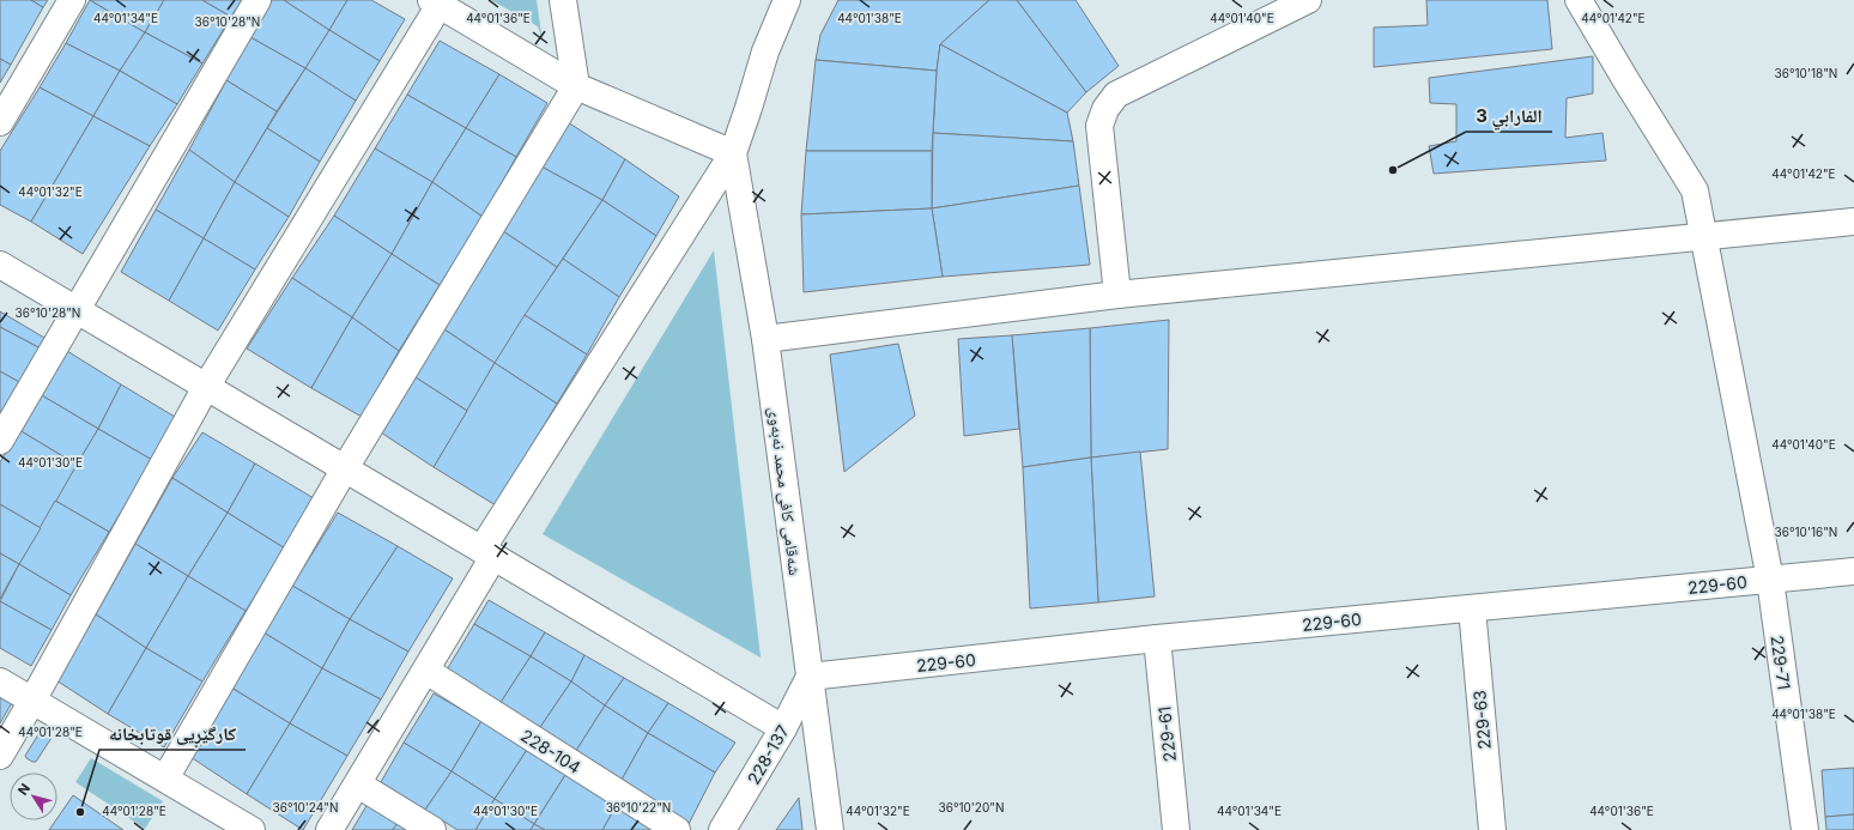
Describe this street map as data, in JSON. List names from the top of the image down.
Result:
{
  "streets": {
    "street": [
      "شەقامی کافی محمد نەبەوی",
      "229-60",
      "229-71",
      "229-63",
      "229-61",
      "228-104",
      "228-137"
    ]
  },
  "crossings": [
    ["شەقامی کافی محمد نەبەوی", "229-60"],
    ["شەقامی کافی محمد نەبەوی", "228-137"],
    ["229-60", "229-71"],
    ["229-60", "229-63"],
    ["229-60", "229-61"],
    ["229-60", "228-137"]
  ],
  "places": ["الفارابي 3", "کارگێڕیی قوتابخانە"],
  "north": "top left",
  "coordinates": [
    "44°01'42\"E",
    "44°01'34\"E",
    "44°01'36\"E",
    "44°01'38\"E",
    "44°01'40\"E",
    "36°10'28\"N",
    "36°10'18\"N",
    "44°01'32\"E",
    "44°01'30\"E",
    "36°10'16\"N",
    "44°01'28\"E",
    "36°10'24\"N",
    "36°10'22\"N",
    "36°10'20\"N"
  ]
}
